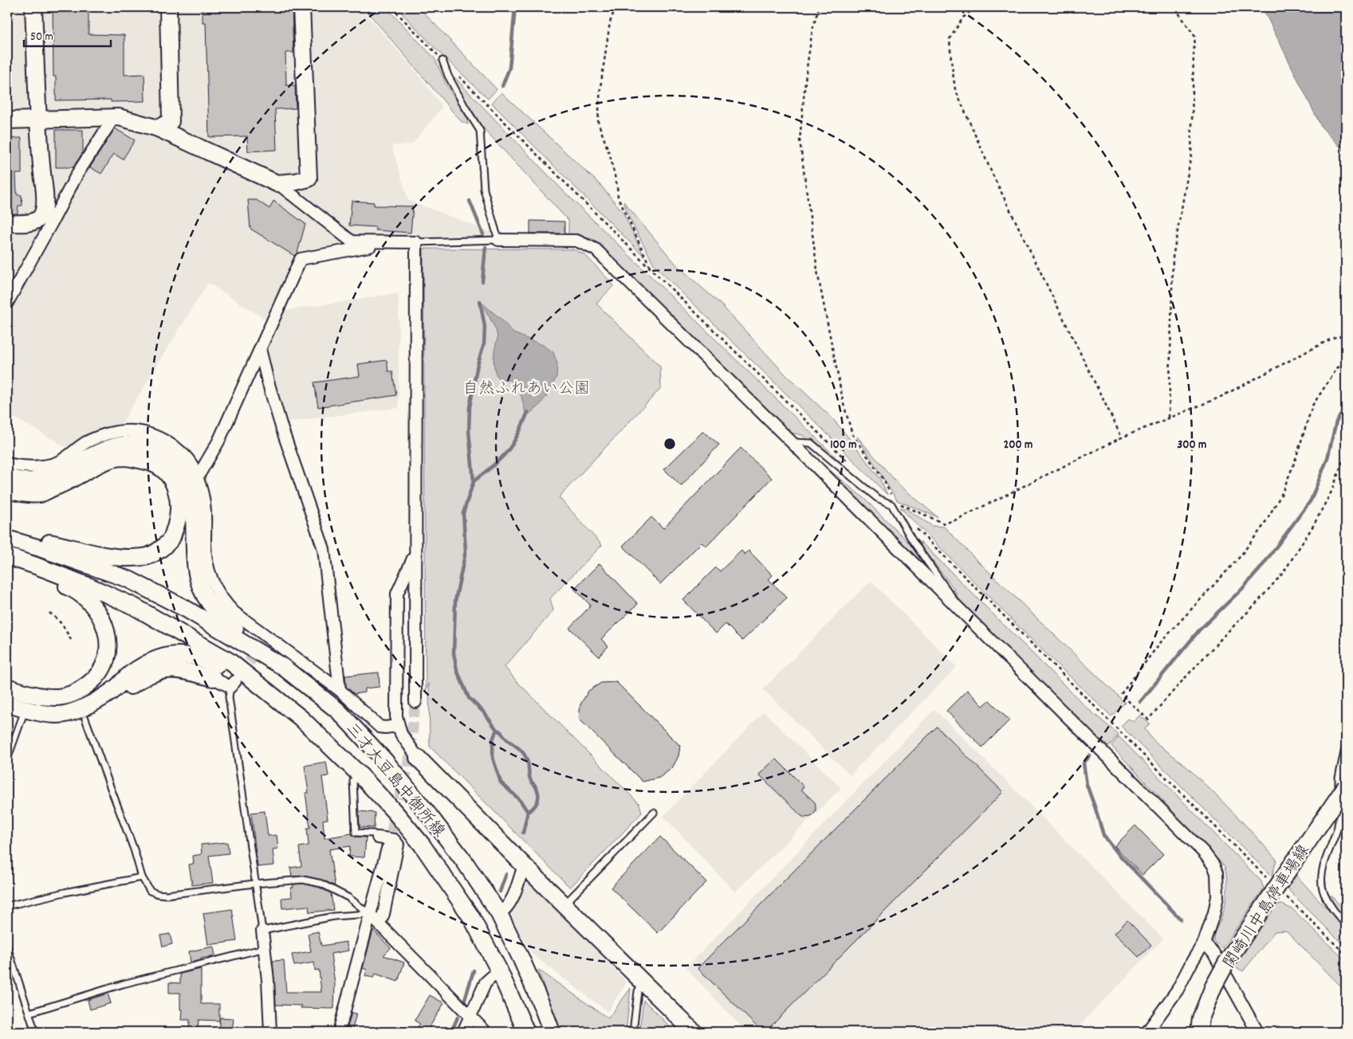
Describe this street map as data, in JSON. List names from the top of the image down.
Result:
{
  "streets": {
    "main road": ["三才大豆島中御所線", "関崎川中島停車場線"]
  },
  "parks": ["自然ふれあい公園"],
  "scale_bar": "50 m",
  "rings": ["100 m", "200 m", "300 m"]
}
